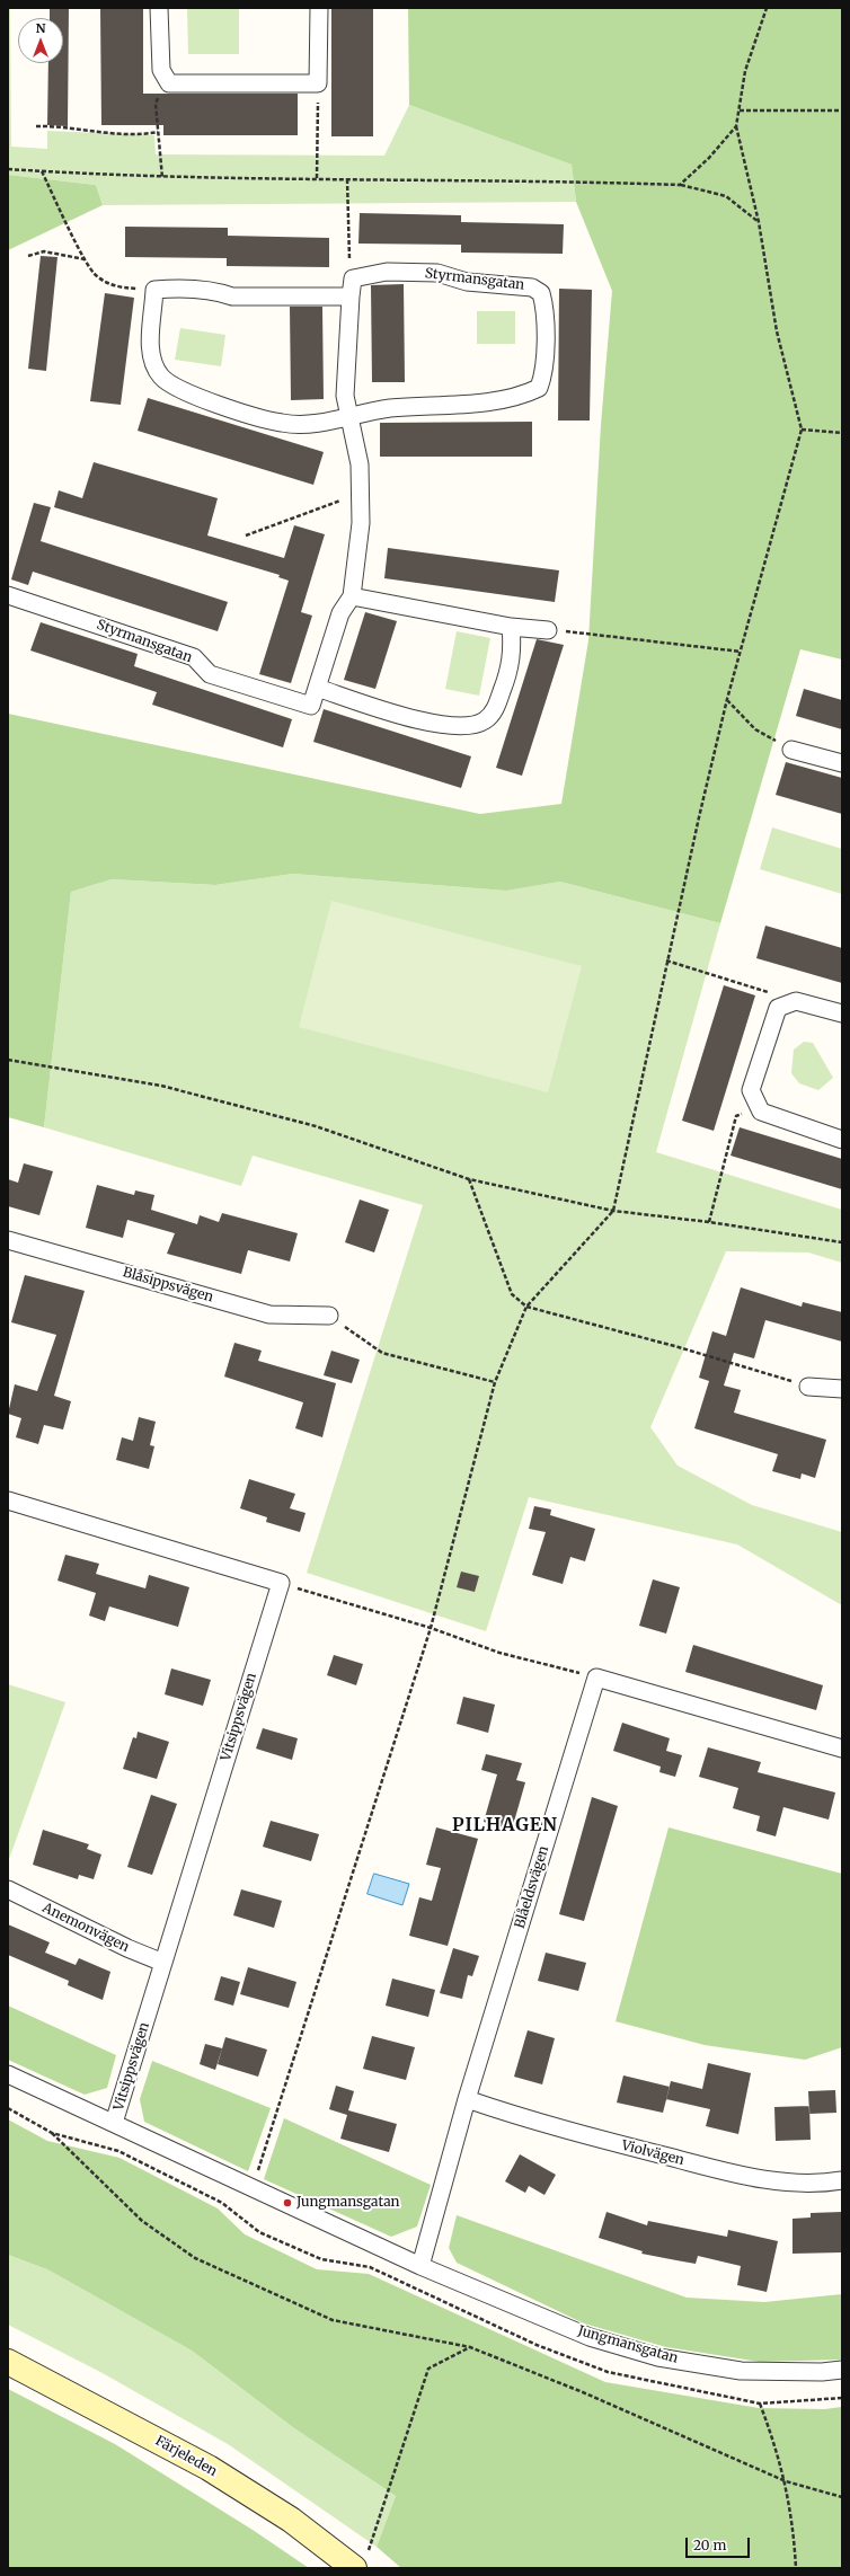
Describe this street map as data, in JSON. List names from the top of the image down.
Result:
{
  "streets": {
    "main road": ["Färjeleden"],
    "street": [
      "Styrmansgatan",
      "Blåsippsvägen",
      "Vitsippsvägen",
      "Blåeldsvägen",
      "Anemonvägen",
      "Violvägen",
      "Jungmansgatan"
    ]
  },
  "crossings": [
    ["Vitsippsvägen", "Anemonvägen"],
    ["Vitsippsvägen", "Jungmansgatan"],
    ["Blåeldsvägen", "Violvägen"],
    ["Blåeldsvägen", "Jungmansgatan"]
  ],
  "districts": ["PILHAGEN"],
  "places": ["Jungmansgatan"],
  "scale_bar": "20 m",
  "north": "top"
}
